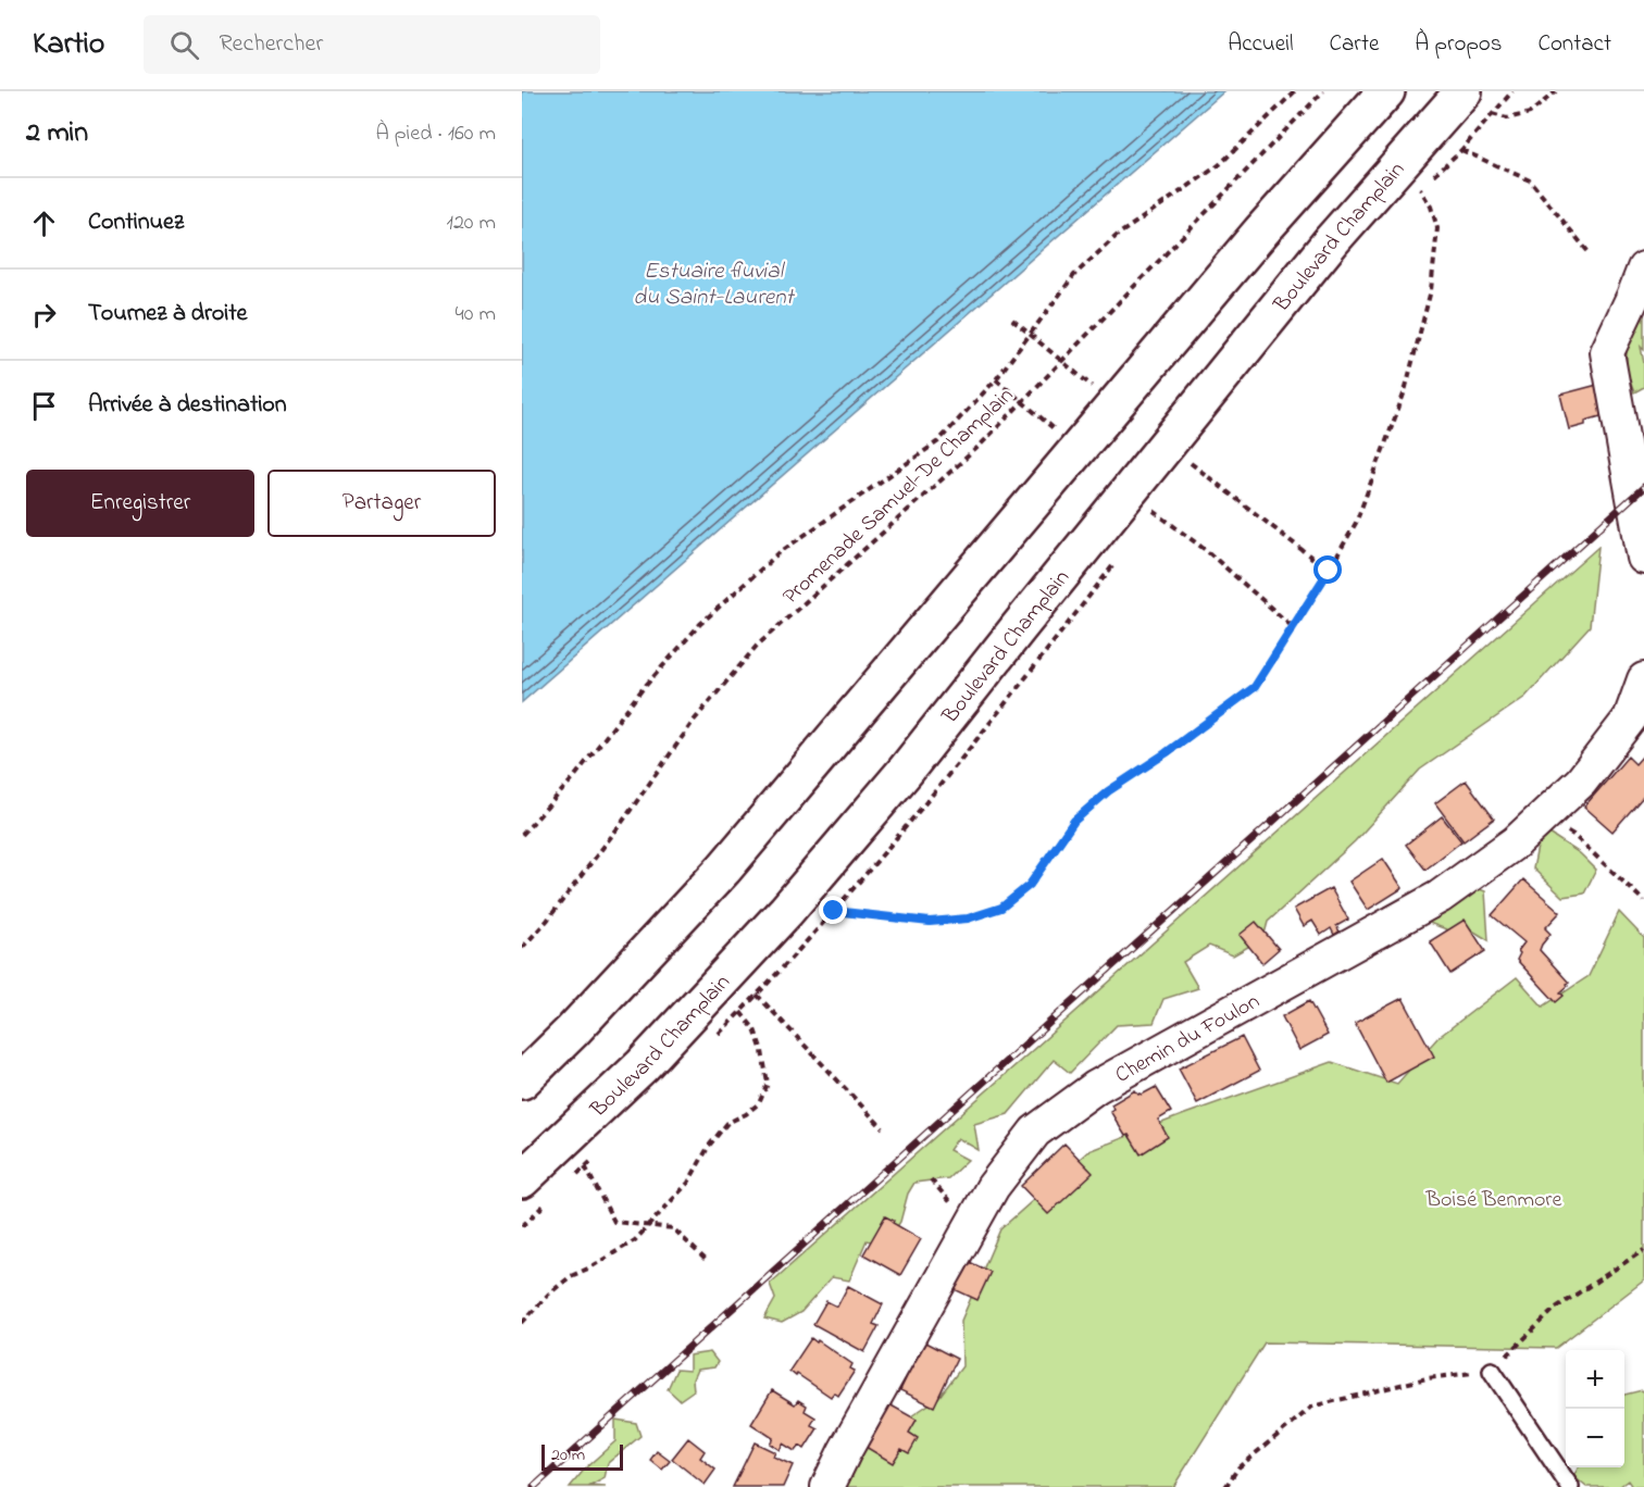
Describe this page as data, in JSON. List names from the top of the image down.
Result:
{
  "streets": {
    "main road": ["Boulevard Champlain"],
    "street": ["Chemin du Foulon"],
    "path": ["Promenade Samuel-De Champlain"]
  },
  "water": ["Estuaire fluvial du Saint-Laurent"],
  "parks": ["Boisé Benmore"],
  "scale_bar": "20 m",
  "page": {
    "header": "Kartio",
    "search": "Rechercher",
    "nav": [
      "Accueil",
      "Carte",
      "À propos",
      "Contact"
    ],
    "heading": ["2 min", "À pied · 160 m"],
    "list": [
      ["Continuez", "120 m"],
      ["Tournez à droite", "40 m"],
      "Arrivée à destination"
    ],
    "buttons": ["Enregistrer", "Partager"],
    "map_buttons": ["+", "−"],
    "scale": "20 m"
  }
}
